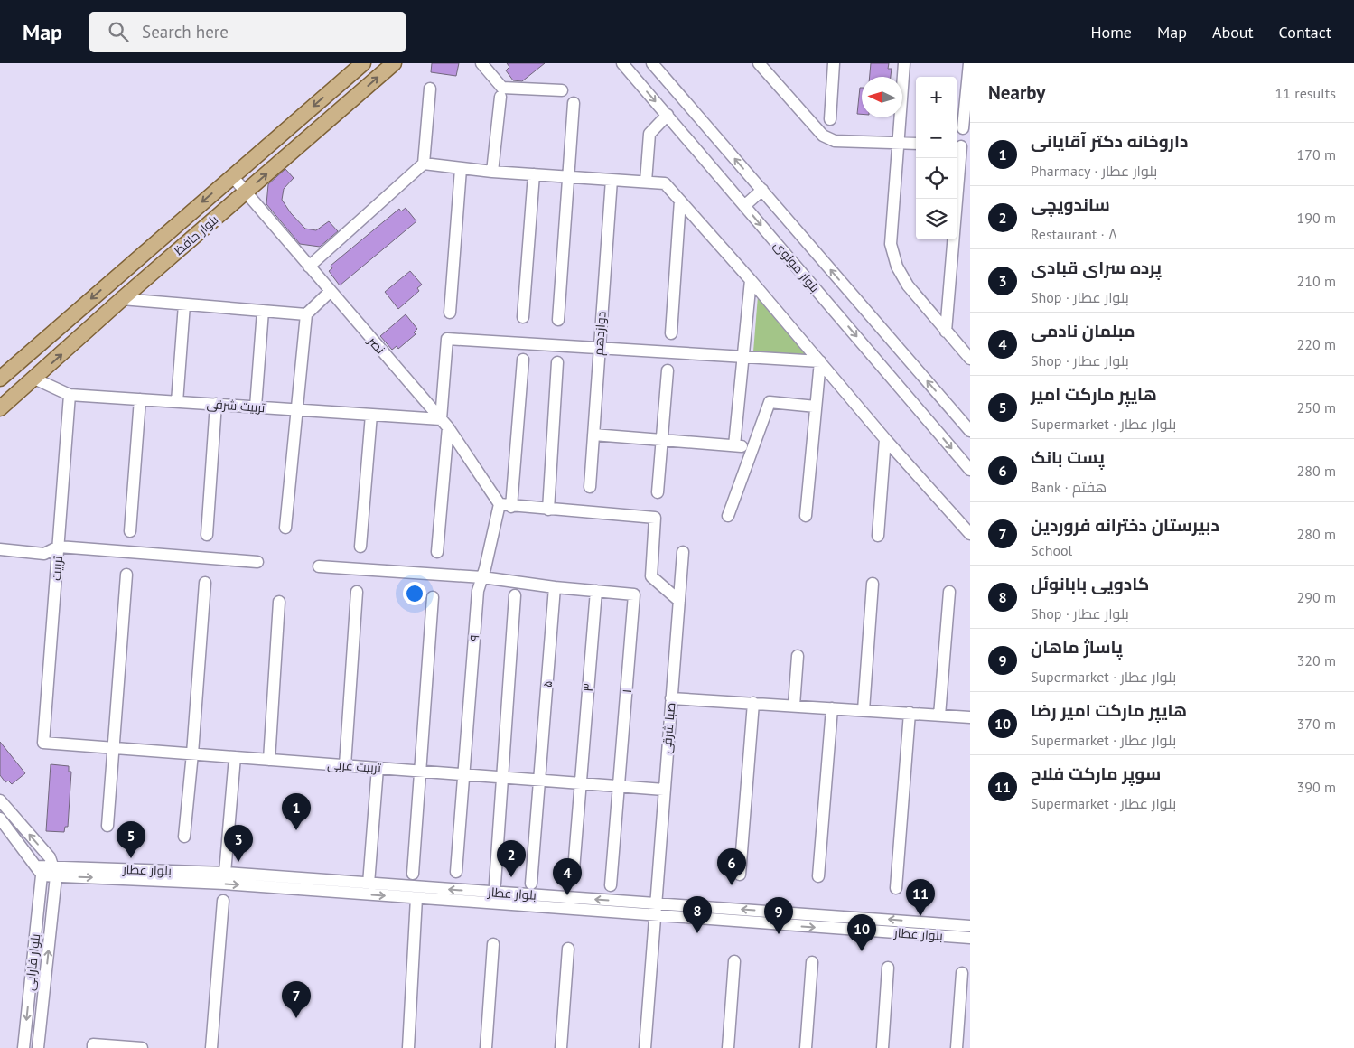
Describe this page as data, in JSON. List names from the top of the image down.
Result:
{
  "streets": {
    "main road": ["بلوار حافظ"],
    "street": [
      "بلوار مولوی",
      "دوازدهم",
      "نصر",
      "تربیت شرقی",
      "تربیت",
      "۹",
      "۵",
      "۳",
      "۱",
      "صبا شرقی",
      "تربیت غربی",
      "بلوار عطار",
      "بلوار فارابی"
    ]
  },
  "crossings": [
    ["بلوار حافظ", "نصر"],
    ["بلوار حافظ", "تربیت شرقی"],
    ["نصر", "تربیت شرقی"],
    ["نصر", "۹"],
    ["تربیت شرقی", "تربیت"],
    ["تربیت", "تربیت غربی"],
    ["۹", "تربیت غربی"],
    ["۵", "تربیت غربی"],
    ["۳", "۱"],
    ["۳", "تربیت غربی"],
    ["۱", "تربیت غربی"],
    ["صبا شرقی", "تربیت غربی"],
    ["صبا شرقی", "بلوار عطار"],
    ["بلوار عطار", "بلوار فارابی"]
  ],
  "north": "left",
  "page": {
    "header": "Map",
    "search": "Search here",
    "nav": [
      "Home",
      "Map",
      "About",
      "Contact"
    ],
    "heading": ["Nearby", "11 results"],
    "map_buttons": ["+", "−"],
    "list": [
      {
        "mark": "1",
        "name": "داروخانه دکتر آقایانی",
        "note": "Pharmacy · بلوار عطار",
        "value": "170 m"
      },
      {
        "mark": "2",
        "name": "ساندویچی",
        "note": "Restaurant · ۸",
        "value": "190 m"
      },
      {
        "mark": "3",
        "name": "پرده سرای قبادی",
        "note": "Shop · بلوار عطار",
        "value": "210 m"
      },
      {
        "mark": "4",
        "name": "مبلمان نادمی",
        "note": "Shop · بلوار عطار",
        "value": "220 m"
      },
      {
        "mark": "5",
        "name": "هایپر مارکت امیر",
        "note": "Supermarket · بلوار عطار",
        "value": "250 m"
      },
      {
        "mark": "6",
        "name": "پست بانک",
        "note": "Bank · هفتم",
        "value": "280 m"
      },
      {
        "mark": "7",
        "name": "دبیرستان دخترانه فروردین",
        "note": "School",
        "value": "280 m"
      },
      {
        "mark": "8",
        "name": "کادویی بابانوئل",
        "note": "Shop · بلوار عطار",
        "value": "290 m"
      },
      {
        "mark": "9",
        "name": "پاساژ ماهان",
        "note": "Supermarket · بلوار عطار",
        "value": "320 m"
      },
      {
        "mark": "10",
        "name": "هایپر مارکت امیر رضا",
        "note": "Supermarket · بلوار عطار",
        "value": "370 m"
      },
      {
        "mark": "11",
        "name": "سوپر مارکت فلاح",
        "note": "Supermarket · بلوار عطار",
        "value": "390 m"
      }
    ],
    "pins": [
      "1",
      "5",
      "3",
      "2",
      "6",
      "4",
      "11",
      "8",
      "9",
      "10",
      "7"
    ]
  }
}
